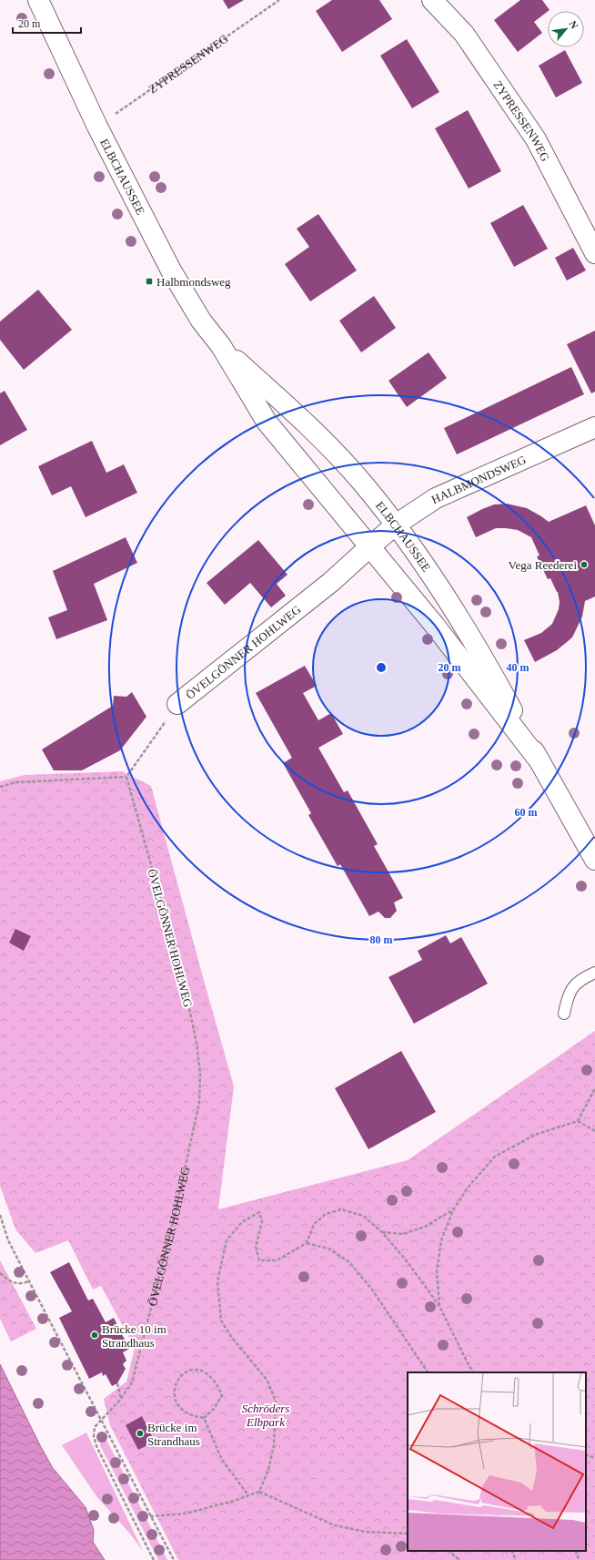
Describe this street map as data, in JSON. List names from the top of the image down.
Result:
{
  "streets": {
    "main road": [
      "ZYPRESSENWEG",
      "ELBCHAUSSEE",
      "HALBMONDSWEG",
      "ÖVELGÖNNER HOHLWEG"
    ]
  },
  "crossings": [
    ["ZYPRESSENWEG", "ELBCHAUSSEE"],
    ["ELBCHAUSSEE", "HALBMONDSWEG"],
    ["ELBCHAUSSEE", "ÖVELGÖNNER HOHLWEG"],
    ["HALBMONDSWEG", "ÖVELGÖNNER HOHLWEG"]
  ],
  "parks": ["Schröders Elbpark"],
  "places": {
    "transit": ["Halbmondsweg"],
    "other": ["Vega Reederei", "Brücke 10 im Strandhaus", "Brücke im Strandhaus"]
  },
  "scale_bar": "20 m",
  "north": "top right",
  "rings": [
    "20 m",
    "40 m",
    "60 m",
    "80 m"
  ]
}
